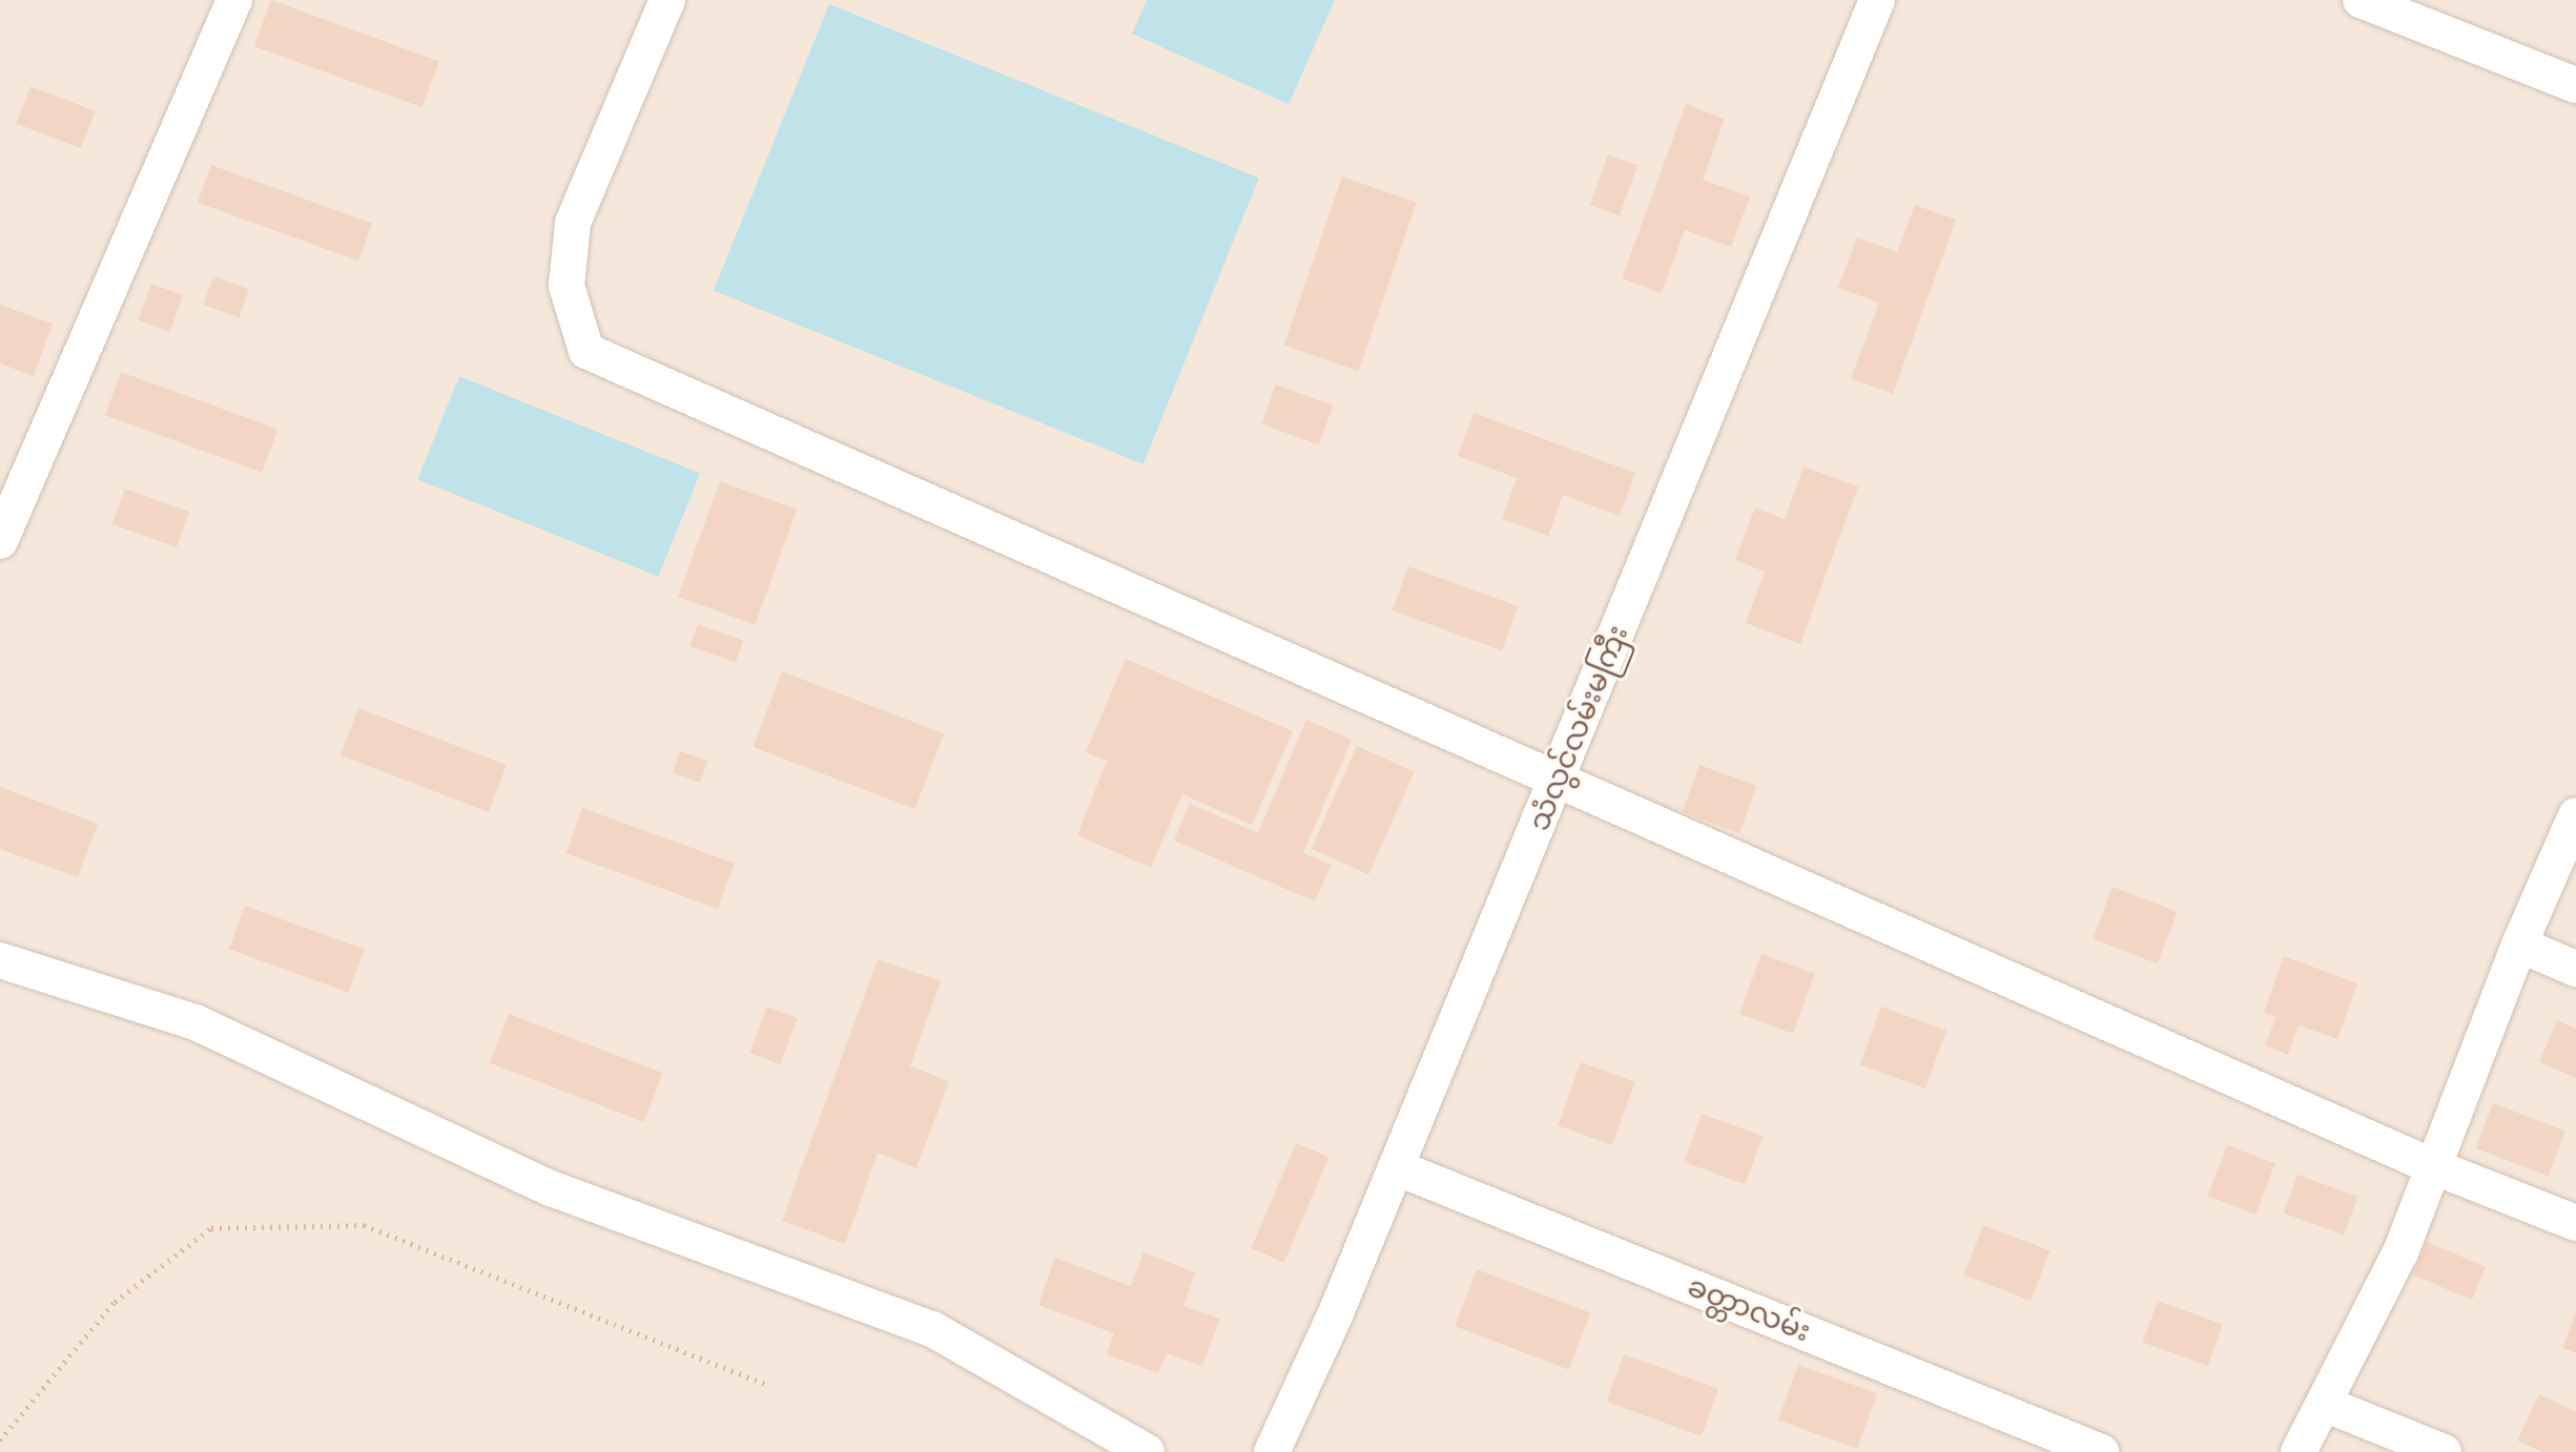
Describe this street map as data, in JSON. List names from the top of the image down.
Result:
{
  "streets": {
    "street": ["သံလွင်လမ်းမကြီး", "ခတ္တာလမ်း"]
  },
  "crossings": [
    ["သံလွင်လမ်းမကြီး", "ခတ္တာလမ်း"]
  ]
}
